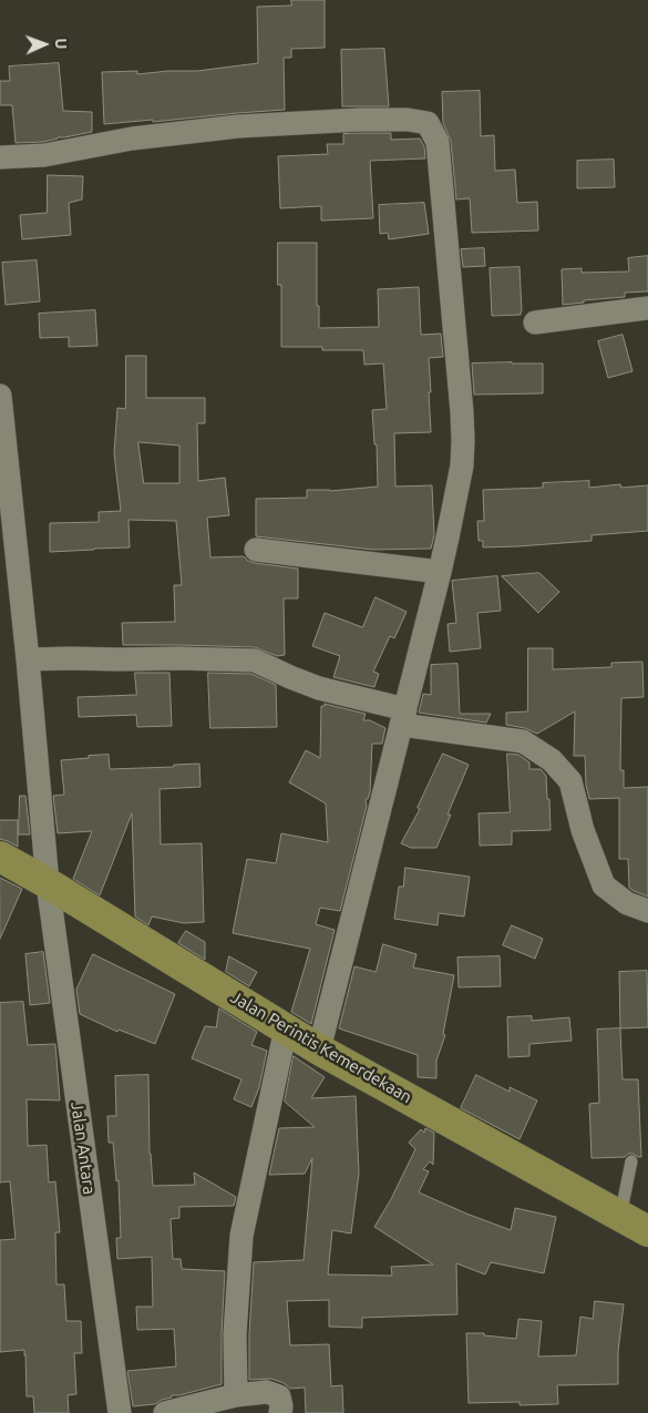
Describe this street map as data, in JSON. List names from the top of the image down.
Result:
{
  "streets": {
    "main road": ["Jalan Perintis Kemerdekaan"],
    "street": ["Jalan Antara"]
  },
  "crossings": [
    ["Jalan Perintis Kemerdekaan", "Jalan Antara"]
  ],
  "north": "right"
}
